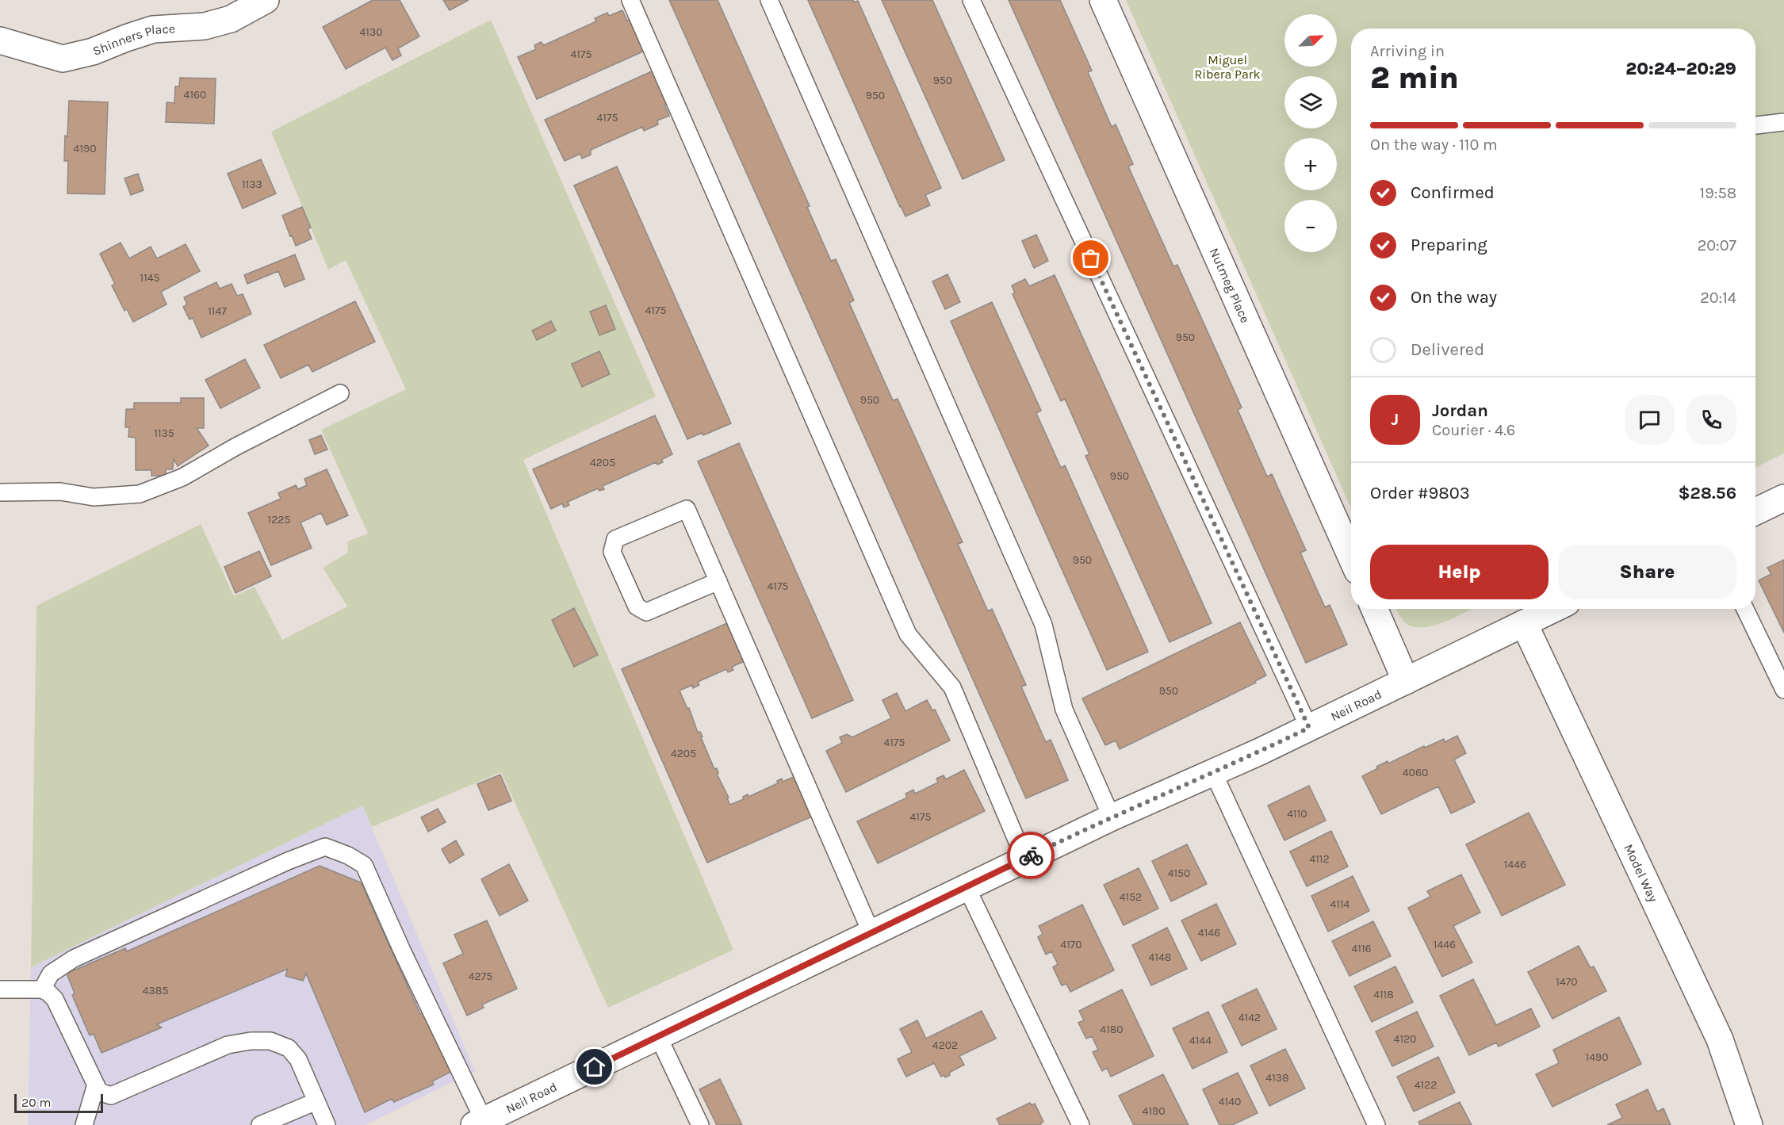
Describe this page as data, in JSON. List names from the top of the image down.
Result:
{
  "streets": {
    "street": [
      "Shinners Place",
      "Nutmeg Place",
      "Neil Road",
      "Model Way"
    ]
  },
  "crossings": [
    ["Neil Road", "Model Way"]
  ],
  "parks": ["Miguel Ribera Park"],
  "house_numbers": [
    "4130",
    "4175",
    "950",
    "4160",
    "950",
    "4175",
    "4190",
    "1133",
    "1145",
    "4175",
    "1147",
    "950",
    "950",
    "1135",
    "4205",
    "950",
    "1225",
    "950",
    "4175",
    "950",
    "4175",
    "4205",
    "4060",
    "4110",
    "4175",
    "4112",
    "1446",
    "4150",
    "4152",
    "4114",
    "4146",
    "4170",
    "1446",
    "4116",
    "4148",
    "4275",
    "1470",
    "4385",
    "4118",
    "4142",
    "4180",
    "4120",
    "4144",
    "4202",
    "1490",
    "4138",
    "4122",
    "4140",
    "4190"
  ],
  "scale_bar": "20 m",
  "north": "top right",
  "page": {
    "map_buttons": ["+", "−"],
    "heading": ["2 min", "Arriving in", "20:24–20:29"],
    "panel": [
      "Jordan",
      "Courier · 4.6",
      "Order #9803",
      "$28.56"
    ],
    "bar": "On the way · 110 m",
    "list": [
      ["Confirmed", "19:58"],
      ["Preparing", "20:07"],
      ["On the way", "20:14"],
      "Delivered"
    ],
    "round": "J",
    "buttons": ["Help", "Share"],
    "scale": "20 m"
  }
}
